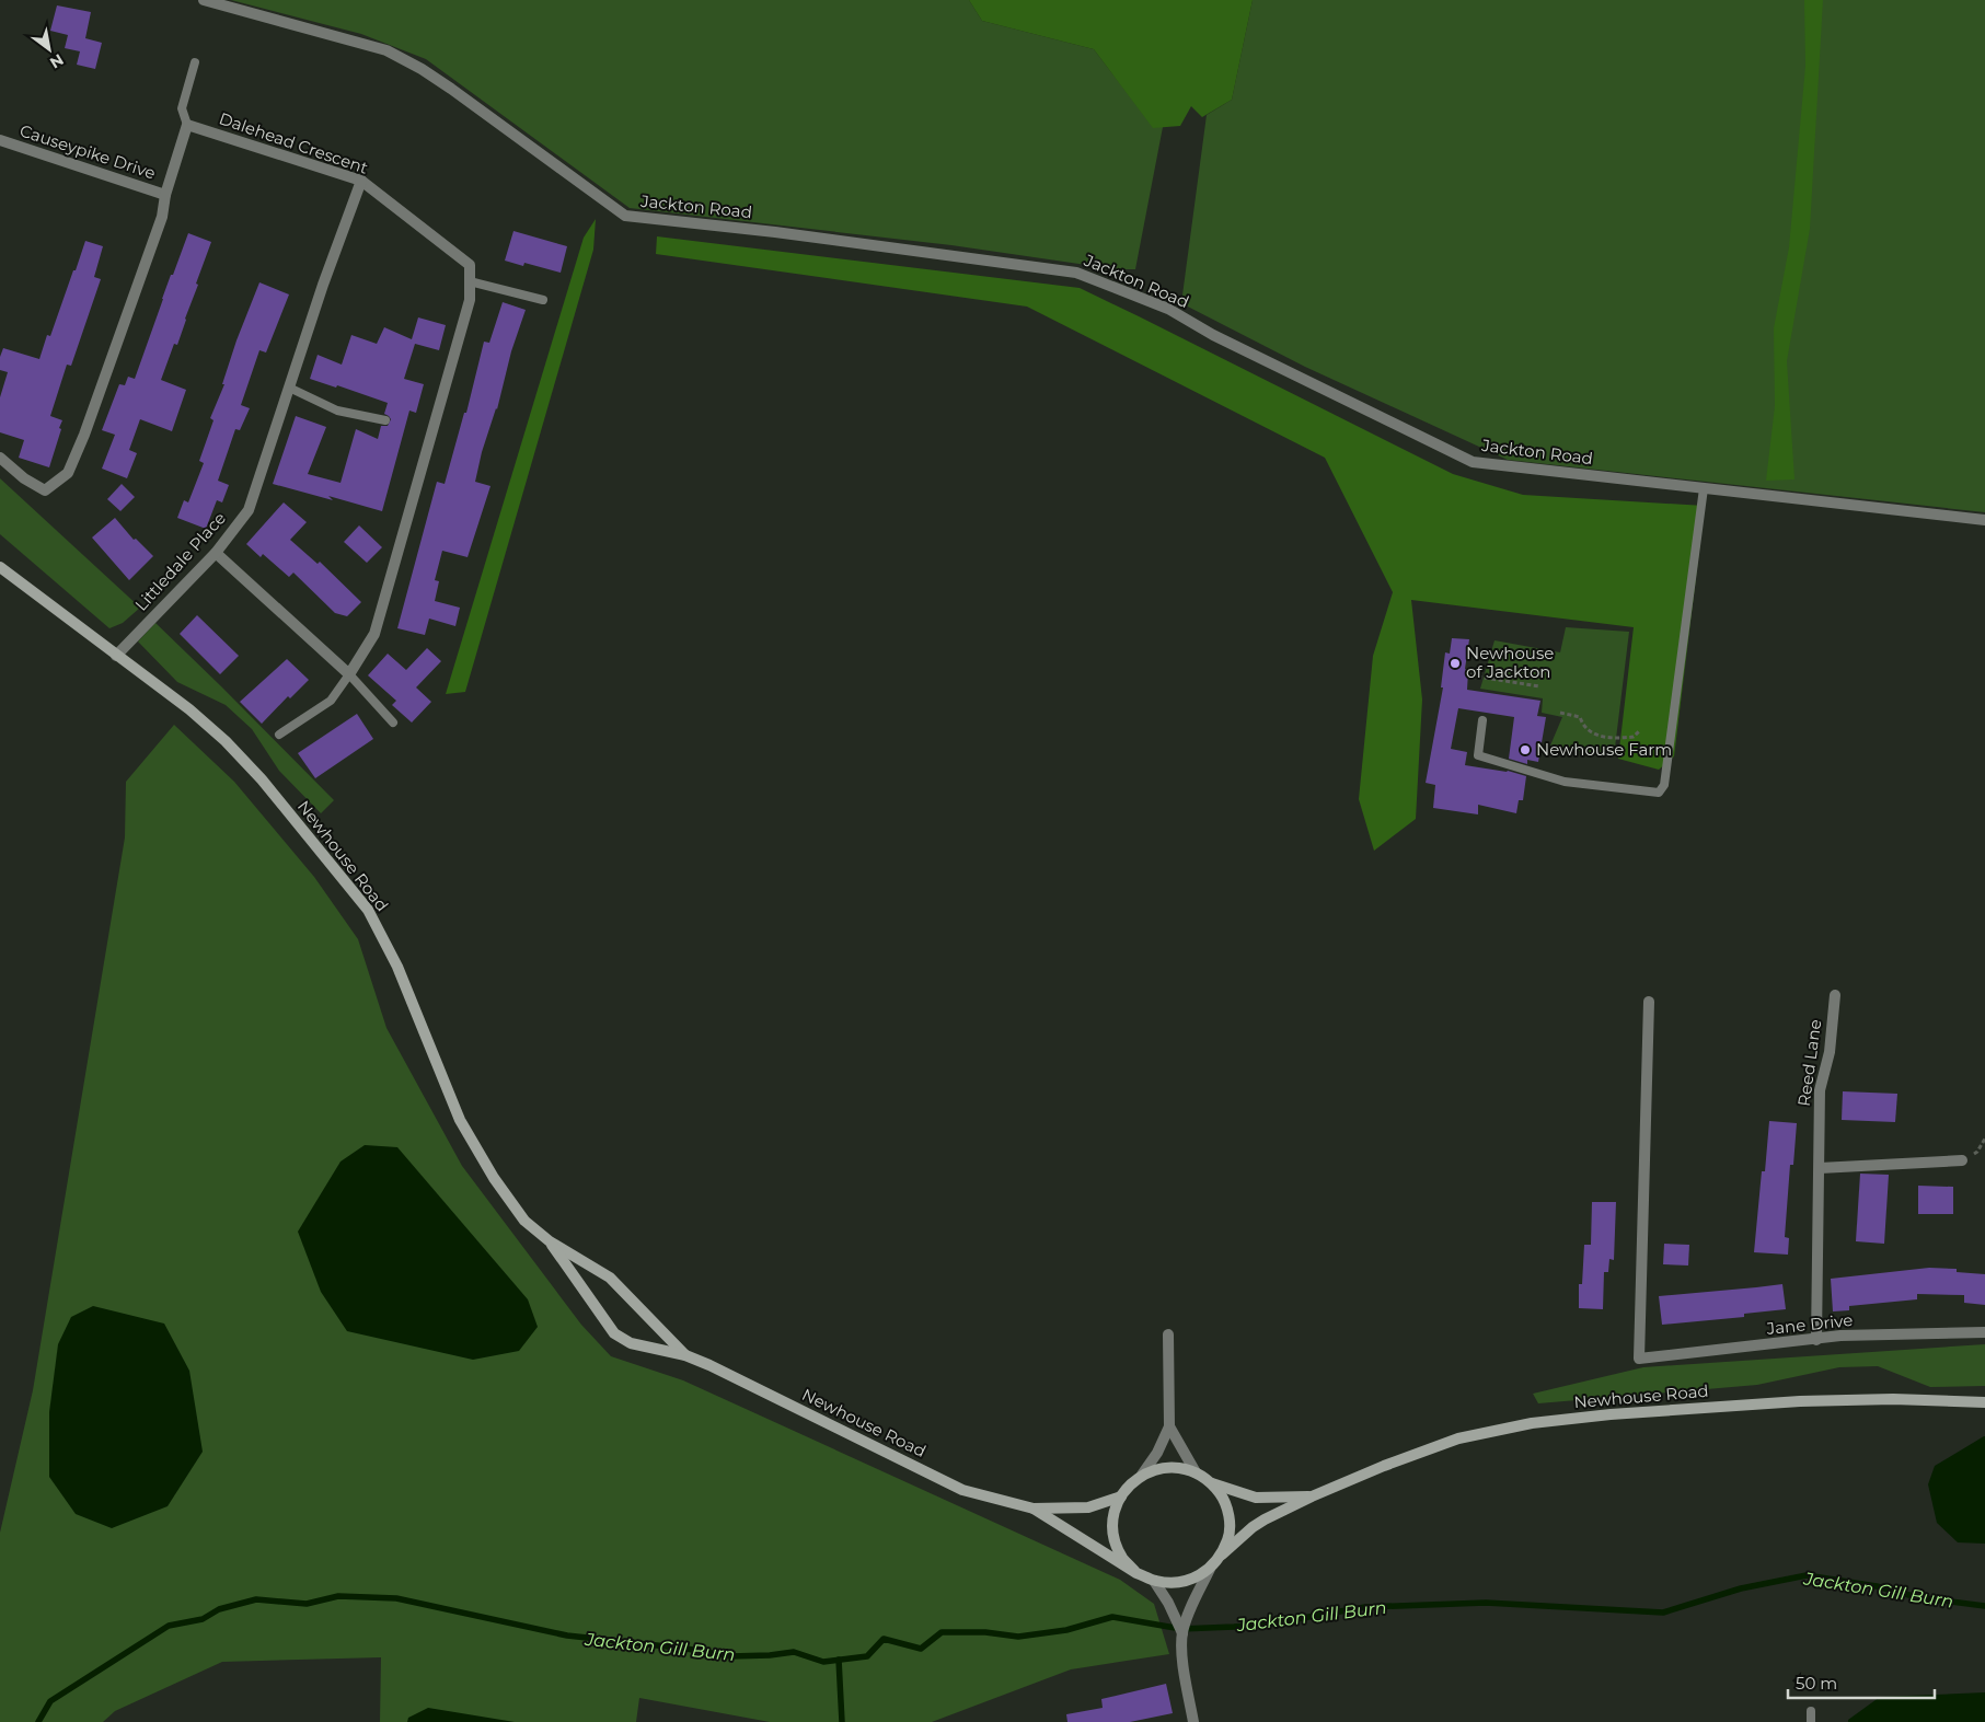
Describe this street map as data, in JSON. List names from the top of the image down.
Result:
{
  "streets": {
    "street": [
      "Dalehead Crescent",
      "Causeypike Drive",
      "Jackton Road",
      "Littledale Place",
      "Newhouse Road",
      "Reed Lane",
      "Jane Drive"
    ]
  },
  "crossings": [
    ["Dalehead Crescent", "Littledale Place"],
    ["Littledale Place", "Newhouse Road"],
    ["Reed Lane", "Jane Drive"]
  ],
  "water": ["Jackton Gill Burn"],
  "places": ["Newhouse of Jackton", "Newhouse Farm"],
  "scale_bar": "50 m",
  "north": "bottom right"
}
